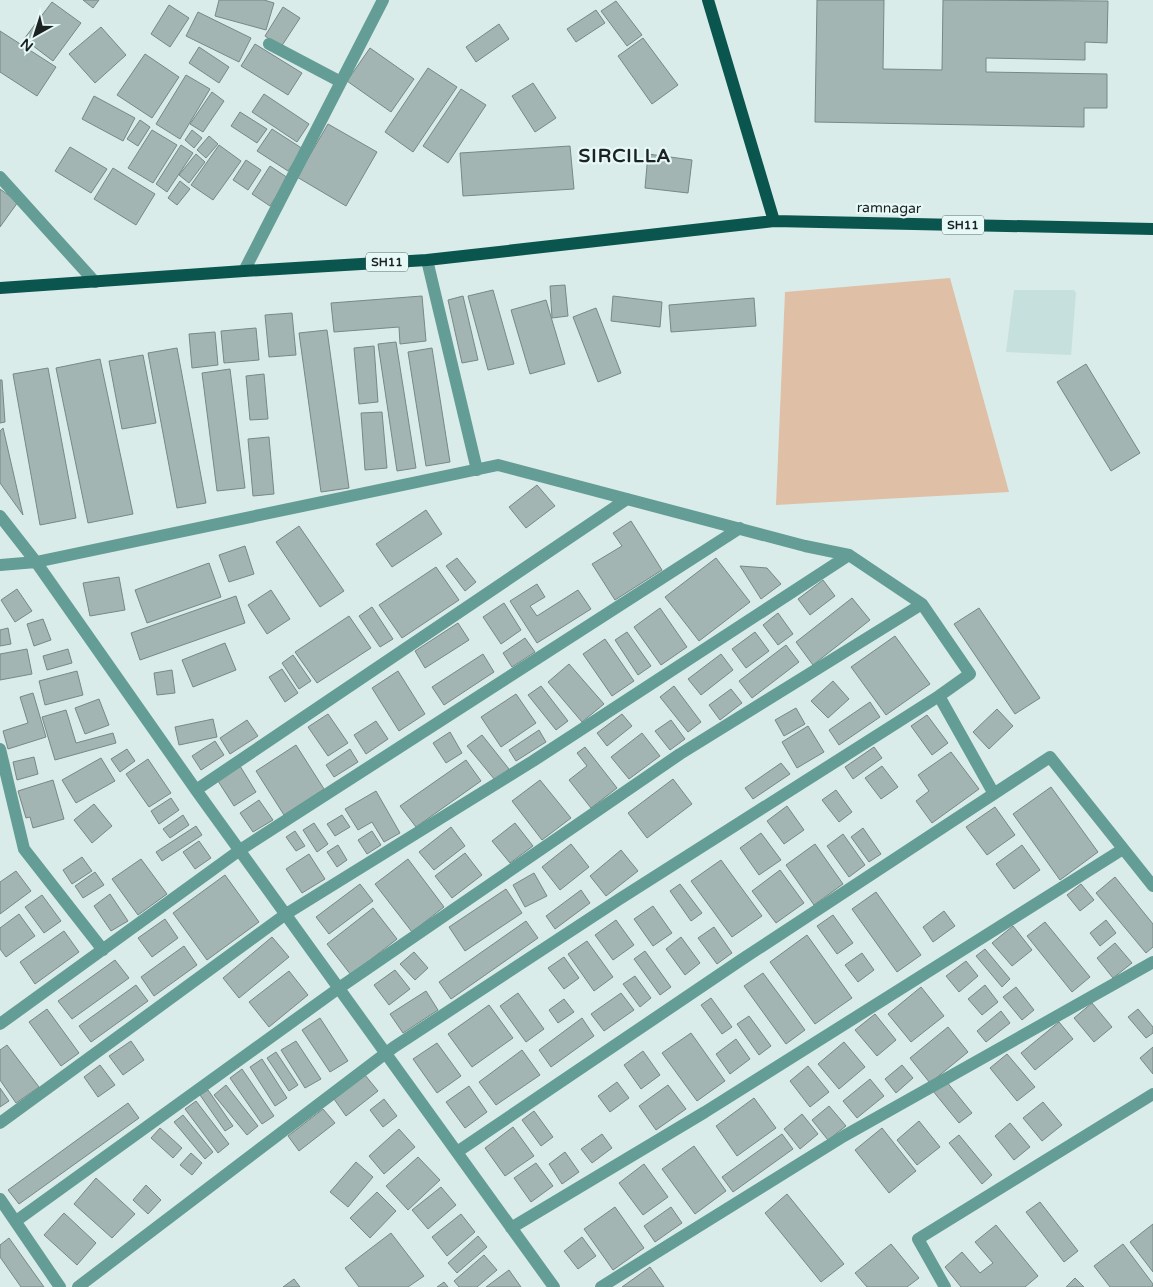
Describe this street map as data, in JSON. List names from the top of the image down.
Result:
{
  "streets": {
    "main road": ["ramnagar", "SH11"]
  },
  "crossings": [
    ["ramnagar", "SH11"]
  ],
  "districts": ["SIRCILLA"],
  "north": "bottom left"
}
